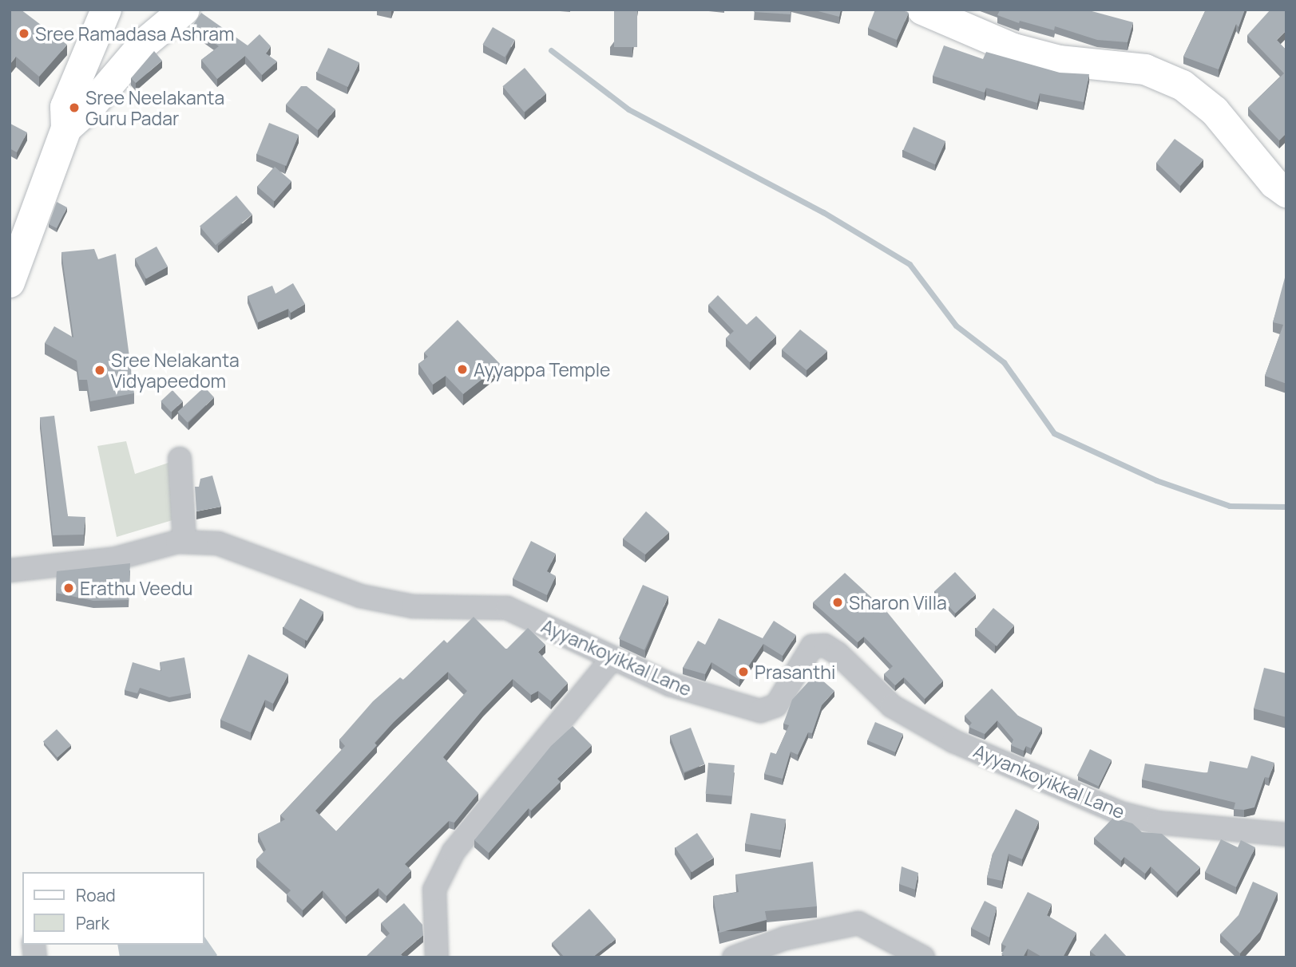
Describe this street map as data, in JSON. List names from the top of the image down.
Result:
{
  "streets": {
    "street": ["Ayyankoyikkal Lane"]
  },
  "places": [
    "Sree Ramadasa Ashram",
    "Sree Neelakanta Guru Padar",
    "Ayyappa Temple",
    "Sree Nelakanta Vidyapeedom",
    "Erathu Veedu",
    "Sharon Villa",
    "Prasanthi"
  ],
  "legend": ["Road", "Park"]
}
